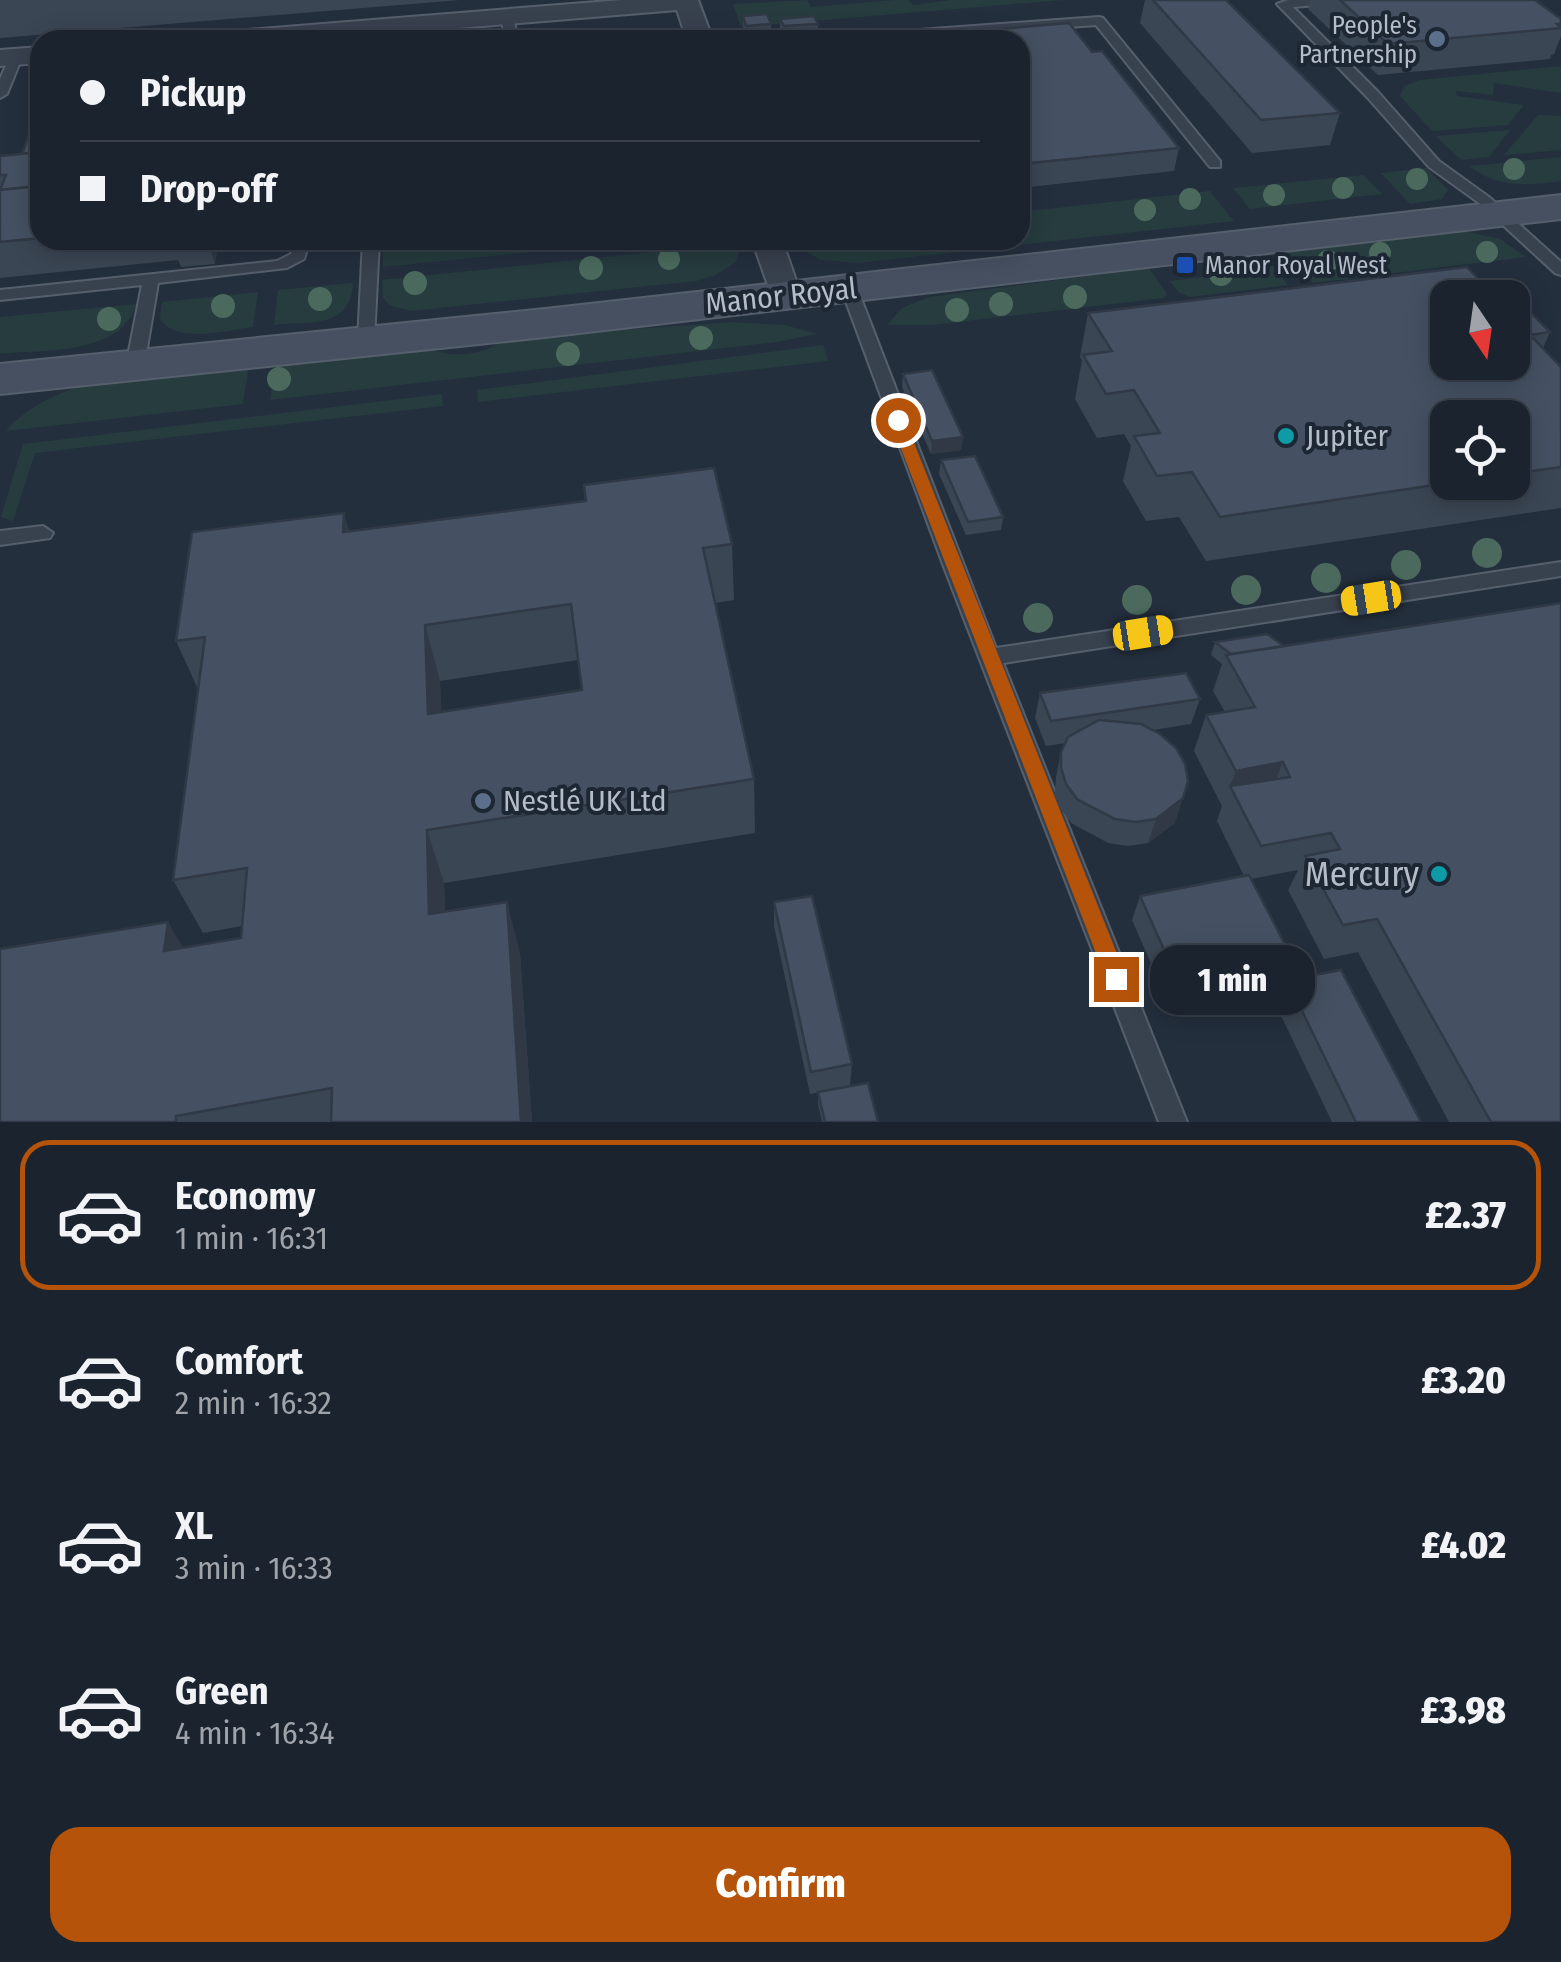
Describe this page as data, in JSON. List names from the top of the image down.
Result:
{
  "streets": {
    "street": ["Manor Royal"]
  },
  "places": {
    "other": [
      "People's Partnership",
      "Jupiter",
      "Nestlé UK Ltd",
      "Mercury"
    ],
    "transit": ["Manor Royal West"]
  },
  "north": "bottom",
  "page": {
    "banner": ["Pickup", "Drop-off"],
    "bubble": "1 min",
    "list": [
      {
        "name": "Economy",
        "note": "1 min · 16:31",
        "value": "£2.37"
      },
      {
        "name": "Comfort",
        "note": "2 min · 16:32",
        "value": "£3.20"
      },
      {
        "name": "XL",
        "note": "3 min · 16:33",
        "value": "£4.02"
      },
      {
        "name": "Green",
        "note": "4 min · 16:34",
        "value": "£3.98"
      }
    ],
    "buttons": "Confirm"
  }
}
